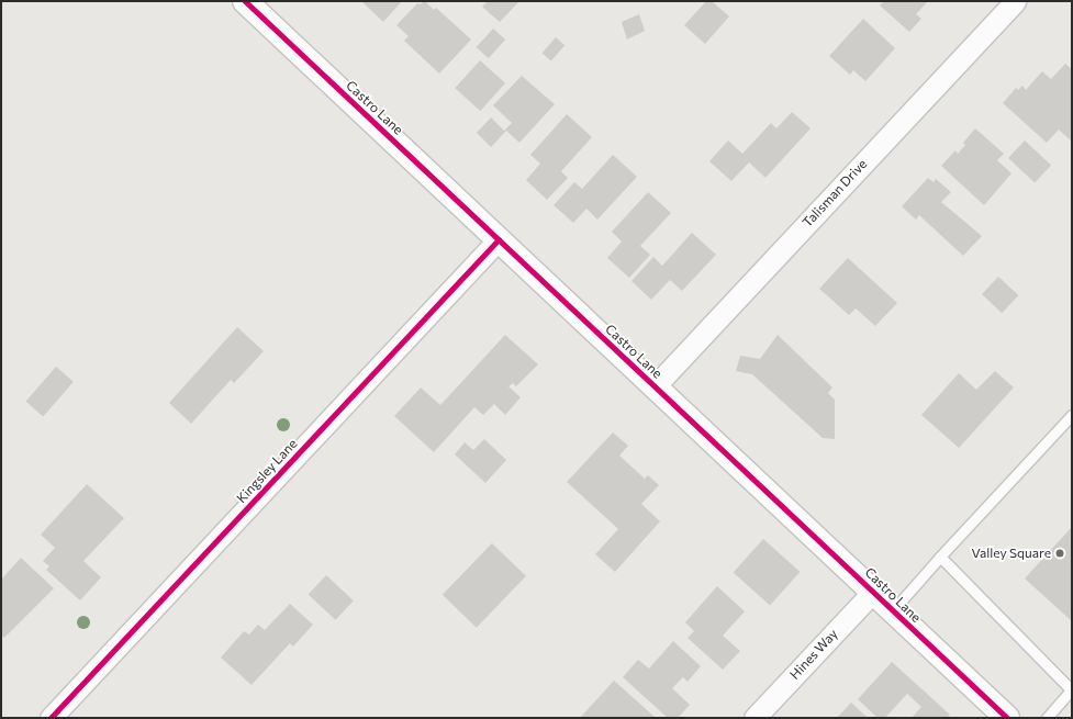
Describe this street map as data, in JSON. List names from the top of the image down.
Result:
{
  "streets": {
    "street": [
      "Castro Lane",
      "Talisman Drive",
      "Kingsley Lane",
      "Hines Way"
    ]
  },
  "crossings": [
    ["Castro Lane", "Talisman Drive"],
    ["Castro Lane", "Kingsley Lane"],
    ["Castro Lane", "Hines Way"]
  ],
  "places": ["Valley Square"]
}
